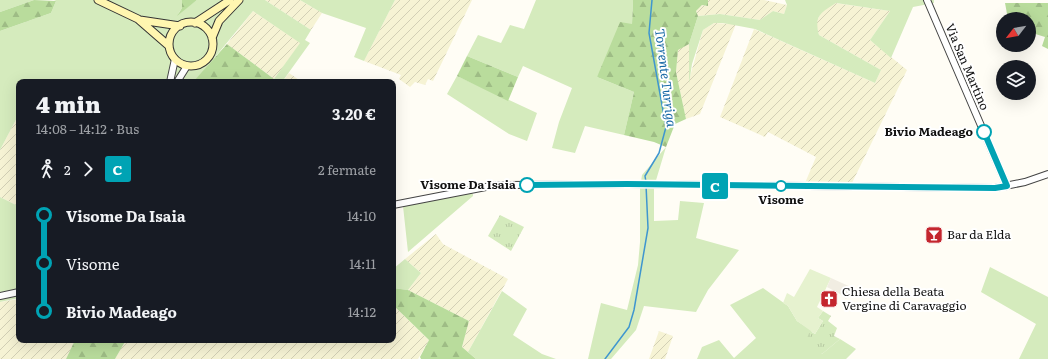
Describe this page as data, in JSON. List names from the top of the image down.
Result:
{
  "streets": {
    "street": ["Via San Martino"]
  },
  "water": ["Torrente Turriga"],
  "places": {
    "other": ["Bivio Madeago", "Visome Da Isaia", "Visome"],
    "bar": ["Bar da Elda"],
    "church": ["Chiesa della Beata Vergine di Caravaggio"]
  },
  "lines": ["bus line C"],
  "north": "bottom left",
  "page": {
    "on_map": "C",
    "heading": ["4 min", "14:08 – 14:12 · Bus", "3.20 €"],
    "legs": ["2", "C", "2 fermate"],
    "list": [
      {
        "name": "Visome Da Isaia",
        "value": "14:10"
      },
      {
        "name": "Visome",
        "value": "14:11"
      },
      {
        "name": "Bivio Madeago",
        "value": "14:12"
      }
    ]
  }
}
